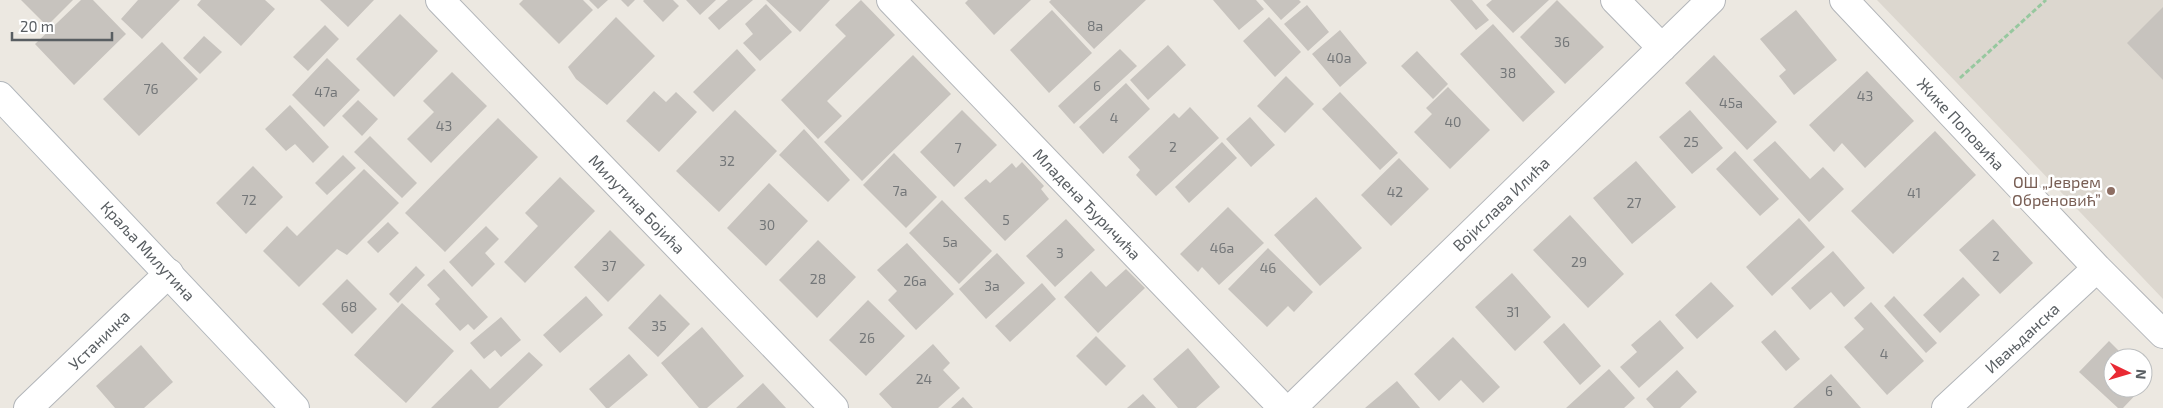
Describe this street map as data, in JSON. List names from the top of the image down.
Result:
{
  "streets": {
    "street": [
      "Жике Поповића",
      "Милутина Бојића",
      "Младена Ђуричића",
      "Војислава Илића",
      "Краља Милутина",
      "Ивањданска",
      "Устаничка"
    ]
  },
  "crossings": [
    ["Жике Поповића", "Ивањданска"],
    ["Краља Милутина", "Устаничка"]
  ],
  "places": ["ОШ „Јеврем Обреновић”"],
  "house_numbers": [
    "8a",
    "36",
    "40a",
    "38",
    "6",
    "76",
    "47a",
    "43",
    "45a",
    "4",
    "40",
    "43",
    "25",
    "2",
    "7",
    "32",
    "7a",
    "42",
    "41",
    "72",
    "27",
    "5",
    "30",
    "5a",
    "46a",
    "3",
    "2",
    "29",
    "37",
    "46",
    "28",
    "26a",
    "3a",
    "68",
    "31",
    "35",
    "26",
    "4",
    "24",
    "6"
  ],
  "scale_bar": "20 m",
  "north": "right"
}
